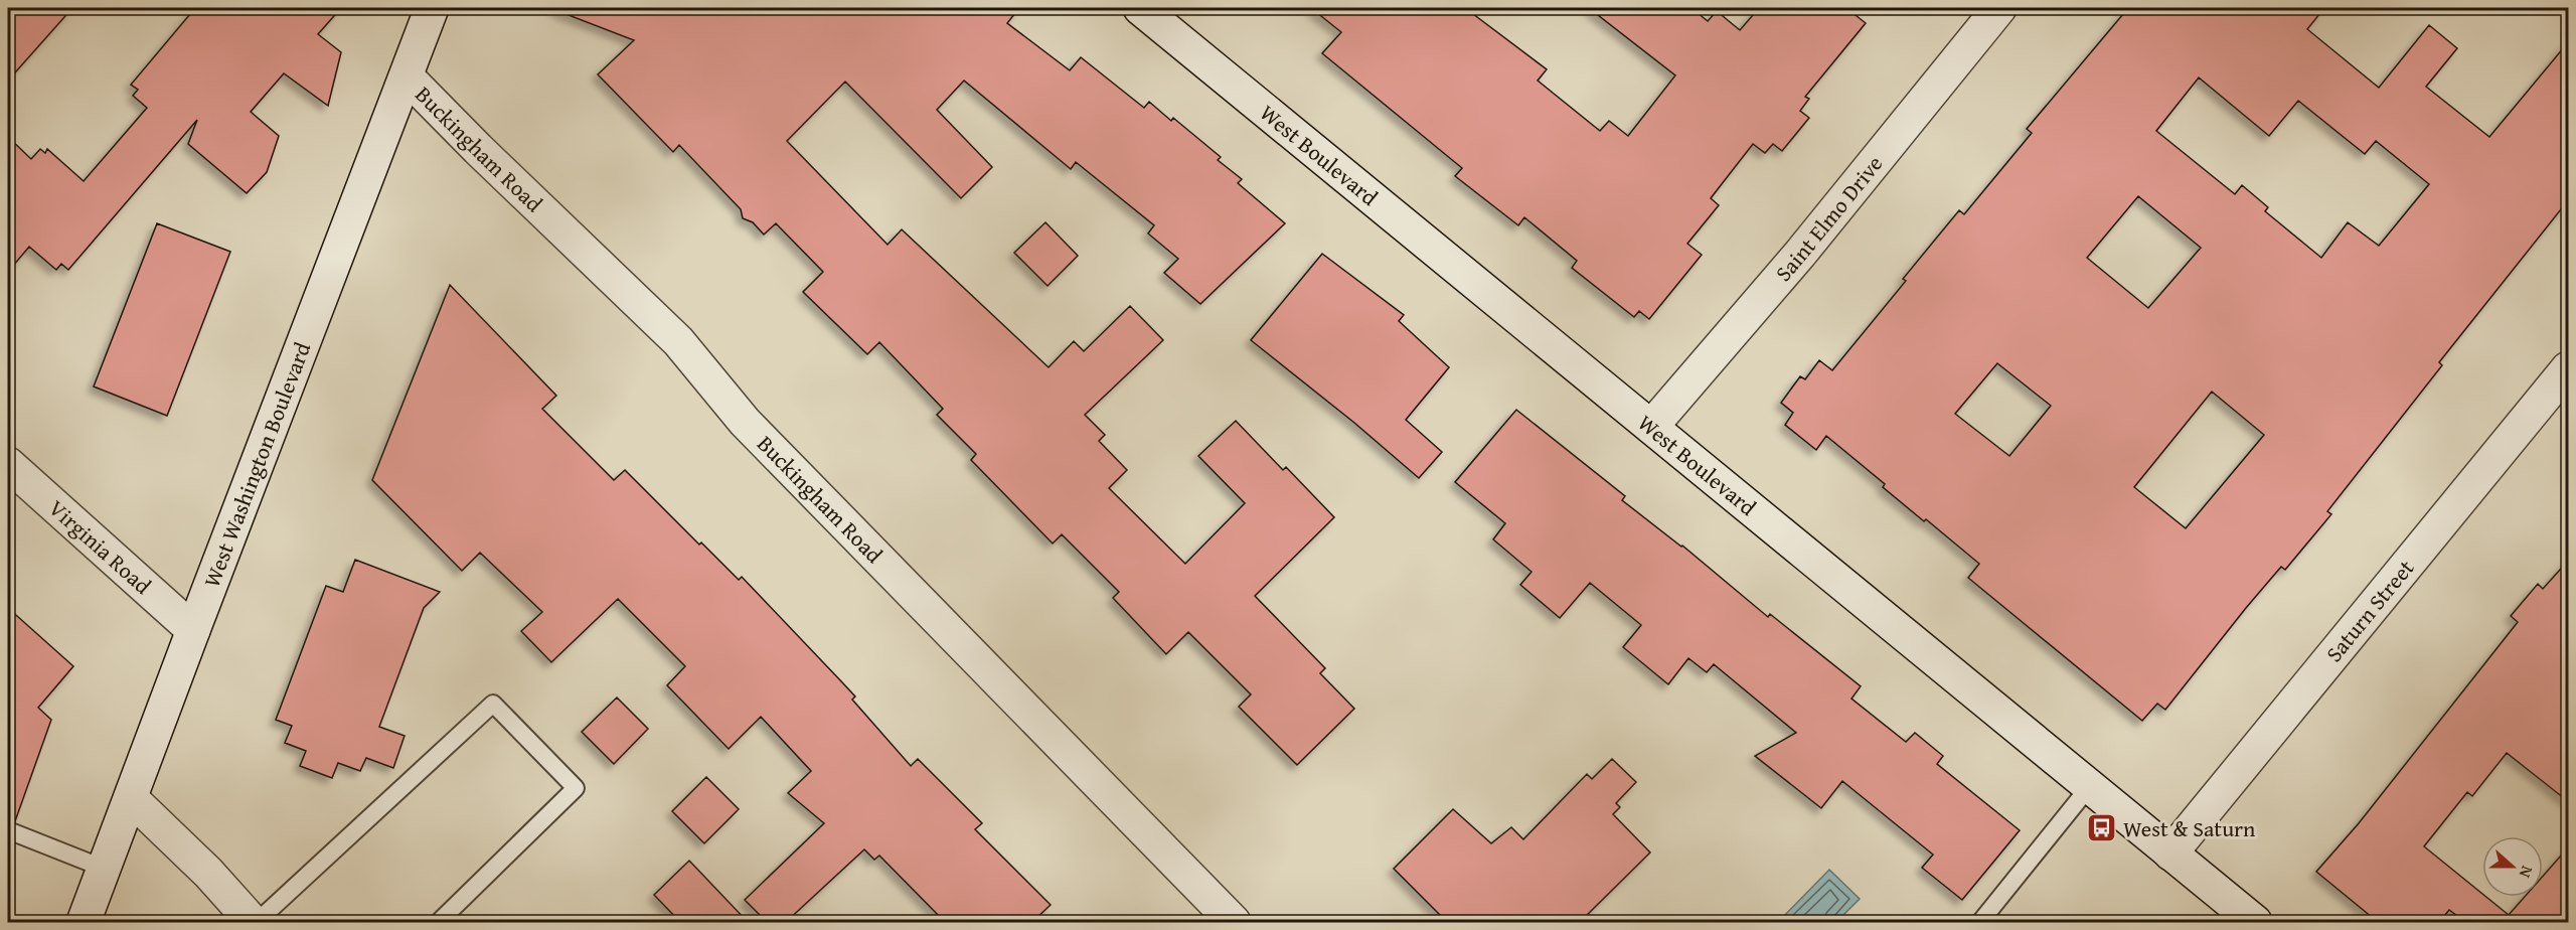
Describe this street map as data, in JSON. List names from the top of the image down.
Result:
{
  "streets": {
    "street": [
      "Buckingham Road",
      "West Boulevard",
      "Saint Elmo Drive",
      "West Washington Boulevard",
      "Virginia Road",
      "Saturn Street"
    ]
  },
  "crossings": [
    ["Buckingham Road", "West Washington Boulevard"],
    ["West Boulevard", "Saint Elmo Drive"],
    ["West Boulevard", "Saturn Street"],
    ["West Washington Boulevard", "Virginia Road"]
  ],
  "places": {
    "bus stop": ["West & Saturn"]
  },
  "north": "right"
}
